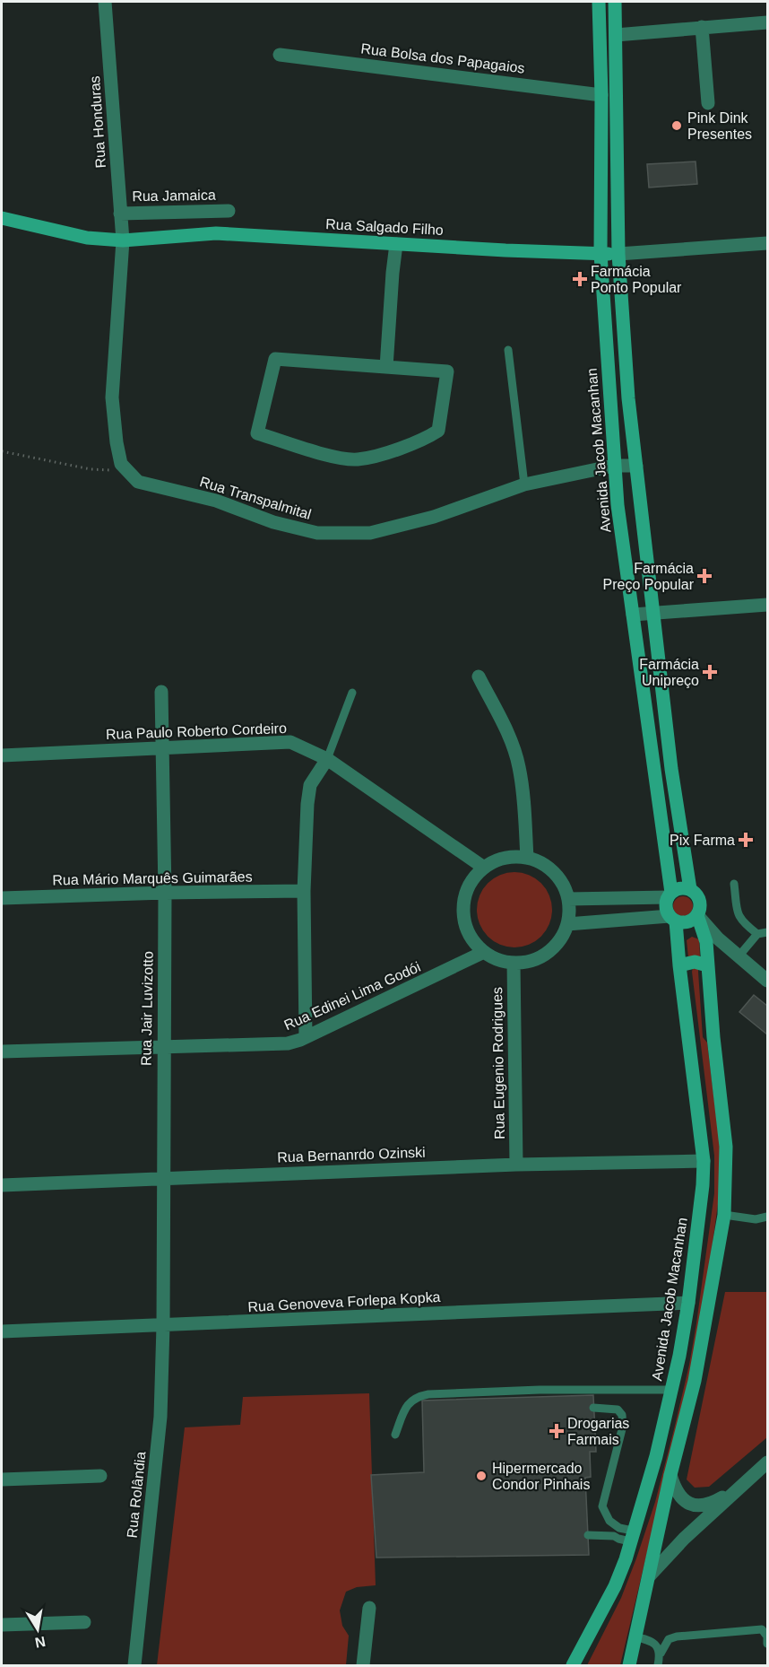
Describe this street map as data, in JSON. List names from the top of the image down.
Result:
{
  "streets": {
    "main road": ["Rua Salgado Filho", "Avenida Jacob Macanhan"],
    "street": [
      "Rua Bolsa dos Papagaios",
      "Rua Honduras",
      "Rua Jamaica",
      "Rua Transpalmital",
      "Rua Paulo Roberto Cordeiro",
      "Rua Mário Marquês Guimarães",
      "Rua Edinei Lima Godói",
      "Rua Jair Luvizotto",
      "Rua Eugenio Rodrigues",
      "Rua Bernanrdo Ozinski",
      "Rua Genoveva Forlepa Kopka",
      "Rua Rolândia"
    ]
  },
  "crossings": [
    ["Rua Bolsa dos Papagaios", "Avenida Jacob Macanhan"],
    ["Rua Honduras", "Rua Jamaica"],
    ["Rua Honduras", "Rua Salgado Filho"],
    ["Rua Salgado Filho", "Avenida Jacob Macanhan"],
    ["Avenida Jacob Macanhan", "Rua Transpalmital"],
    ["Avenida Jacob Macanhan", "Rua Bernanrdo Ozinski"],
    ["Avenida Jacob Macanhan", "Rua Genoveva Forlepa Kopka"],
    ["Rua Paulo Roberto Cordeiro", "Rua Edinei Lima Godói"],
    ["Rua Paulo Roberto Cordeiro", "Rua Jair Luvizotto"],
    ["Rua Paulo Roberto Cordeiro", "Rua Eugenio Rodrigues"],
    ["Rua Mário Marquês Guimarães", "Rua Jair Luvizotto"],
    ["Rua Edinei Lima Godói", "Rua Jair Luvizotto"],
    ["Rua Edinei Lima Godói", "Rua Eugenio Rodrigues"],
    ["Rua Jair Luvizotto", "Rua Bernanrdo Ozinski"],
    ["Rua Jair Luvizotto", "Rua Genoveva Forlepa Kopka"],
    ["Rua Jair Luvizotto", "Rua Rolândia"],
    ["Rua Eugenio Rodrigues", "Rua Bernanrdo Ozinski"],
    ["Rua Genoveva Forlepa Kopka", "Rua Rolândia"]
  ],
  "places": {
    "other": ["Pink Dink Presentes", "Hipermercado Condor Pinhais"],
    "health": [
      "Farmácia Ponto Popular",
      "Farmácia Preço Popular",
      "Farmácia Unipreço",
      "Pix Farma",
      "Drogarias Farmais"
    ]
  },
  "north": "bottom"
}
